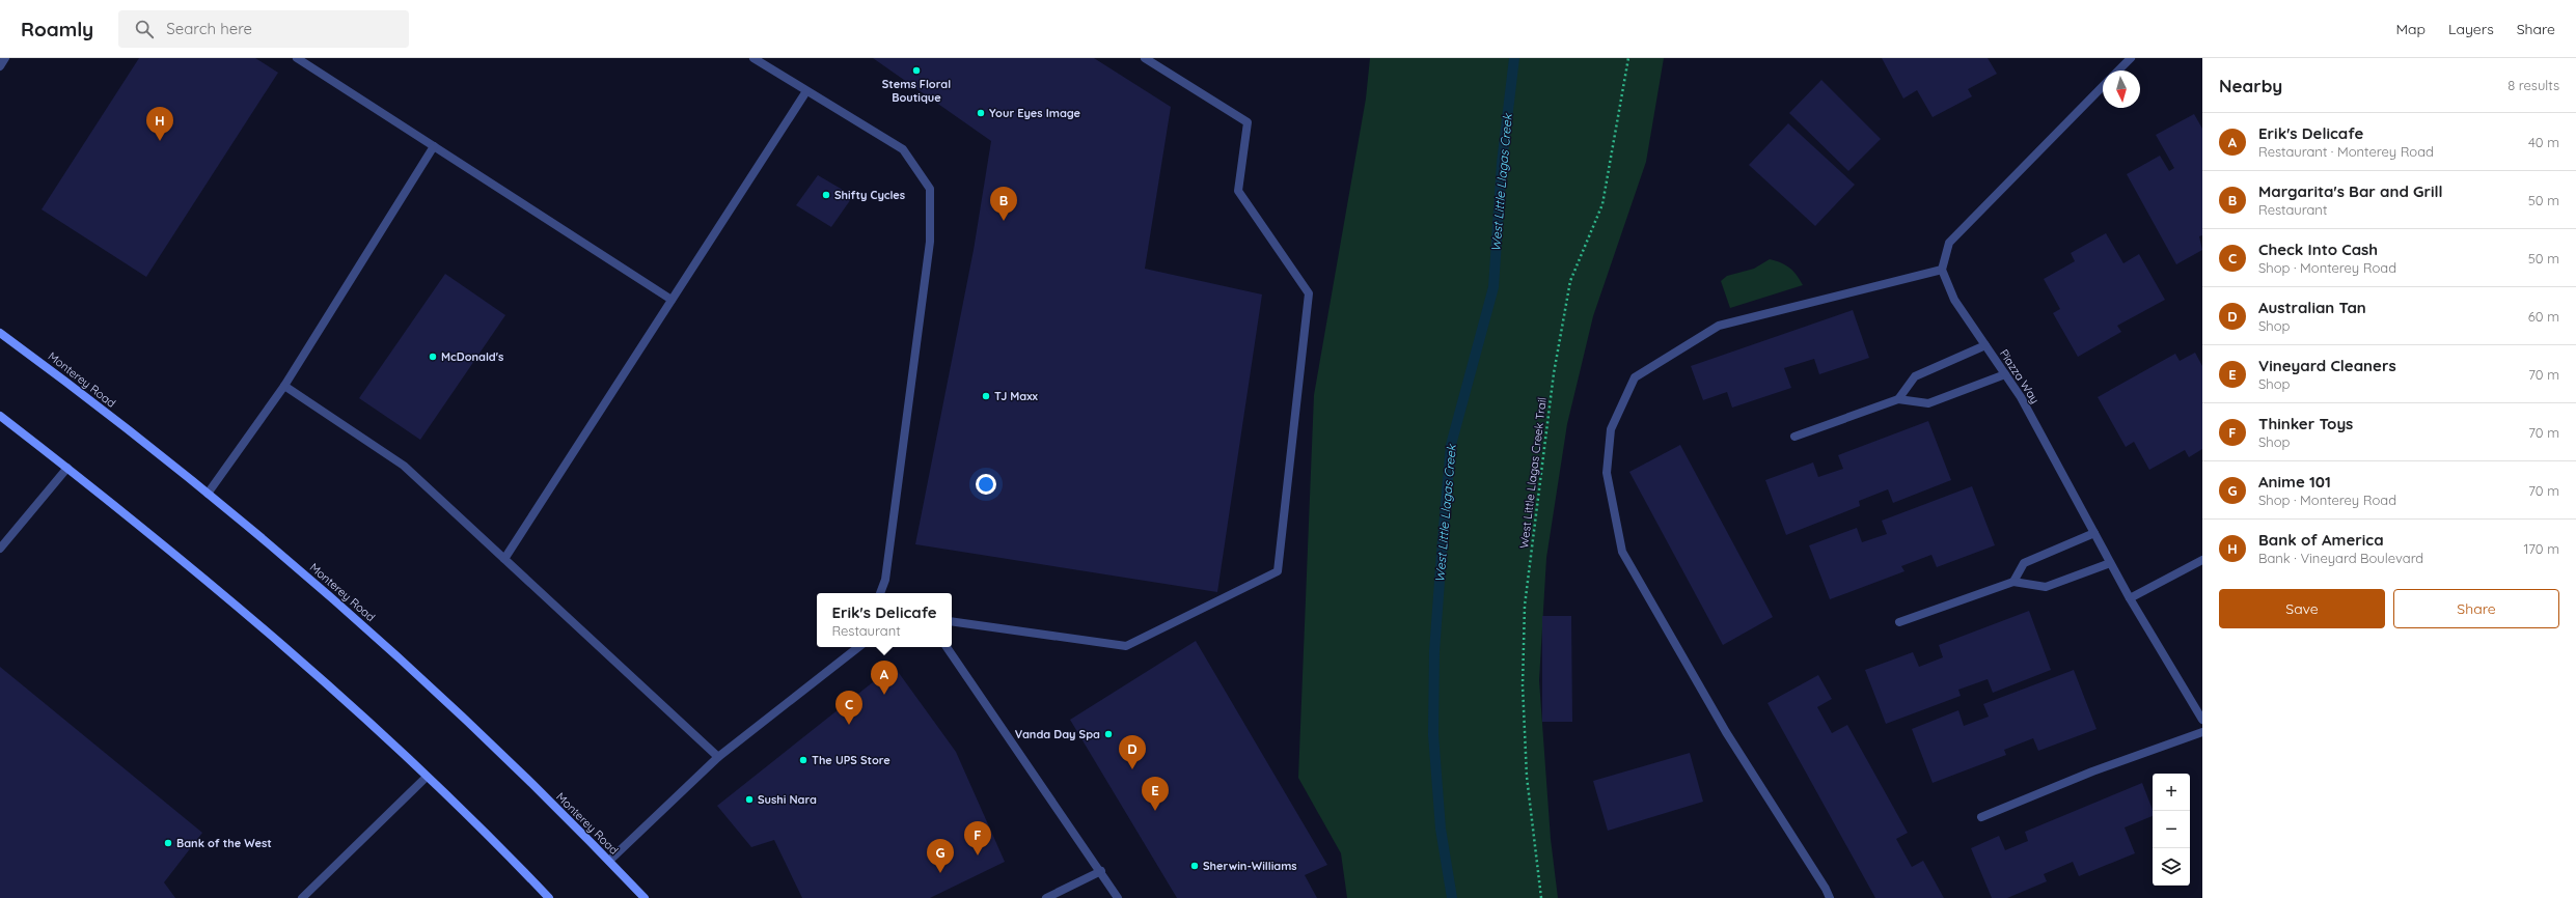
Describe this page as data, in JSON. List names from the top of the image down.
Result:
{
  "streets": {
    "main road": ["Monterey Road"],
    "street": ["Piazza Way"],
    "path": ["West Little Llagas Creek Trail"]
  },
  "water": ["West Little Llagas Creek"],
  "places": [
    "Stems Floral Boutique",
    "Your Eyes Image",
    "Shifty Cycles",
    "McDonald's",
    "TJ Maxx",
    "Vanda Day Spa",
    "The UPS Store",
    "Sushi Nara",
    "Bank of the West",
    "Sherwin-Williams"
  ],
  "north": "bottom",
  "page": {
    "header": "Roamly",
    "search": "Search here",
    "nav": ["Map", "Layers", "Share"],
    "heading": ["Nearby", "8 results"],
    "pins": [
      "H",
      "B",
      "A",
      "C",
      "D",
      "E",
      "F",
      "G"
    ],
    "list": [
      {
        "mark": "A",
        "name": "Erik's Delicafe",
        "note": "Restaurant · Monterey Road",
        "value": "40 m"
      },
      {
        "mark": "B",
        "name": "Margarita's Bar and Grill",
        "note": "Restaurant",
        "value": "50 m"
      },
      {
        "mark": "C",
        "name": "Check Into Cash",
        "note": "Shop · Monterey Road",
        "value": "50 m"
      },
      {
        "mark": "D",
        "name": "Australian Tan",
        "note": "Shop",
        "value": "60 m"
      },
      {
        "mark": "E",
        "name": "Vineyard Cleaners",
        "note": "Shop",
        "value": "70 m"
      },
      {
        "mark": "F",
        "name": "Thinker Toys",
        "note": "Shop",
        "value": "70 m"
      },
      {
        "mark": "G",
        "name": "Anime 101",
        "note": "Shop · Monterey Road",
        "value": "70 m"
      },
      {
        "mark": "H",
        "name": "Bank of America",
        "note": "Bank · Vineyard Boulevard",
        "value": "170 m"
      }
    ],
    "buttons": ["Save", "Share"],
    "popup": ["Erik's Delicafe", "Restaurant"],
    "map_buttons": ["+", "−"]
  }
}
